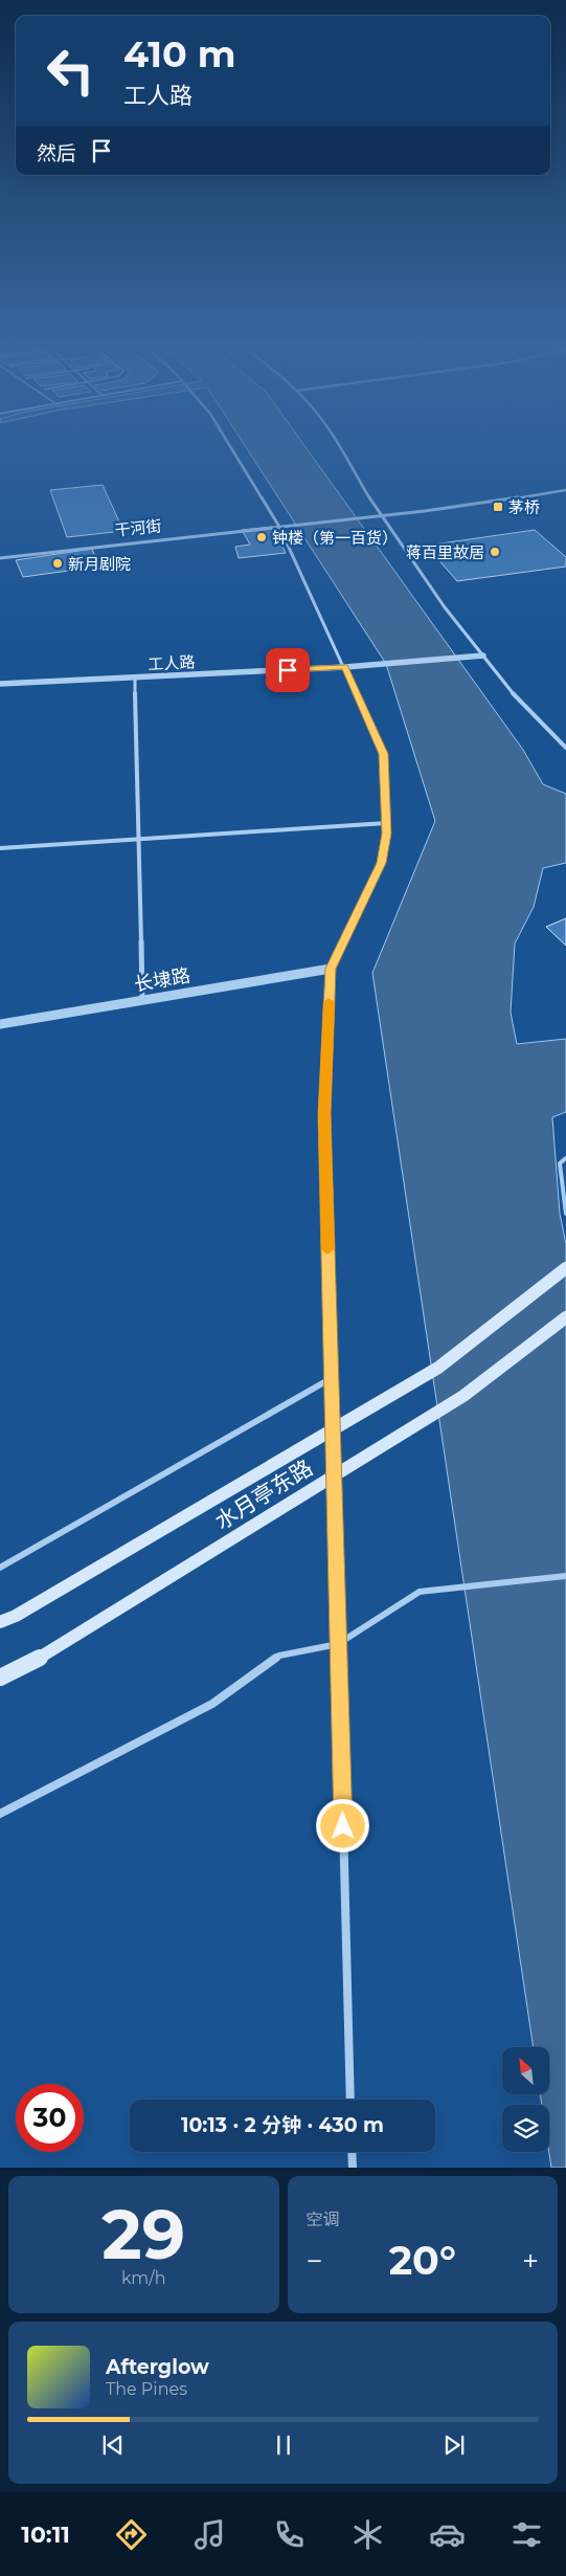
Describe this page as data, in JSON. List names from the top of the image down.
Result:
{
  "streets": {
    "main road": ["水月亭东路"],
    "street": ["干河街", "工人路", "长埭路"]
  },
  "places": {
    "transit": ["茅桥"],
    "other": ["钟楼（第一百货）", "蒋百里故居", "新月剧院"]
  },
  "north": "top left",
  "page": {
    "turn": ["410 m", "工人路"],
    "then": "然后",
    "limit": "30",
    "trip": "10:13 · 2 分钟 · 430 m",
    "tile": [
      ["29", "km/h"],
      "空调"
    ],
    "heat": ["−", "20°", "+"],
    "song": ["Afterglow", "The Pines"],
    "tabs": "10:11"
  }
}
